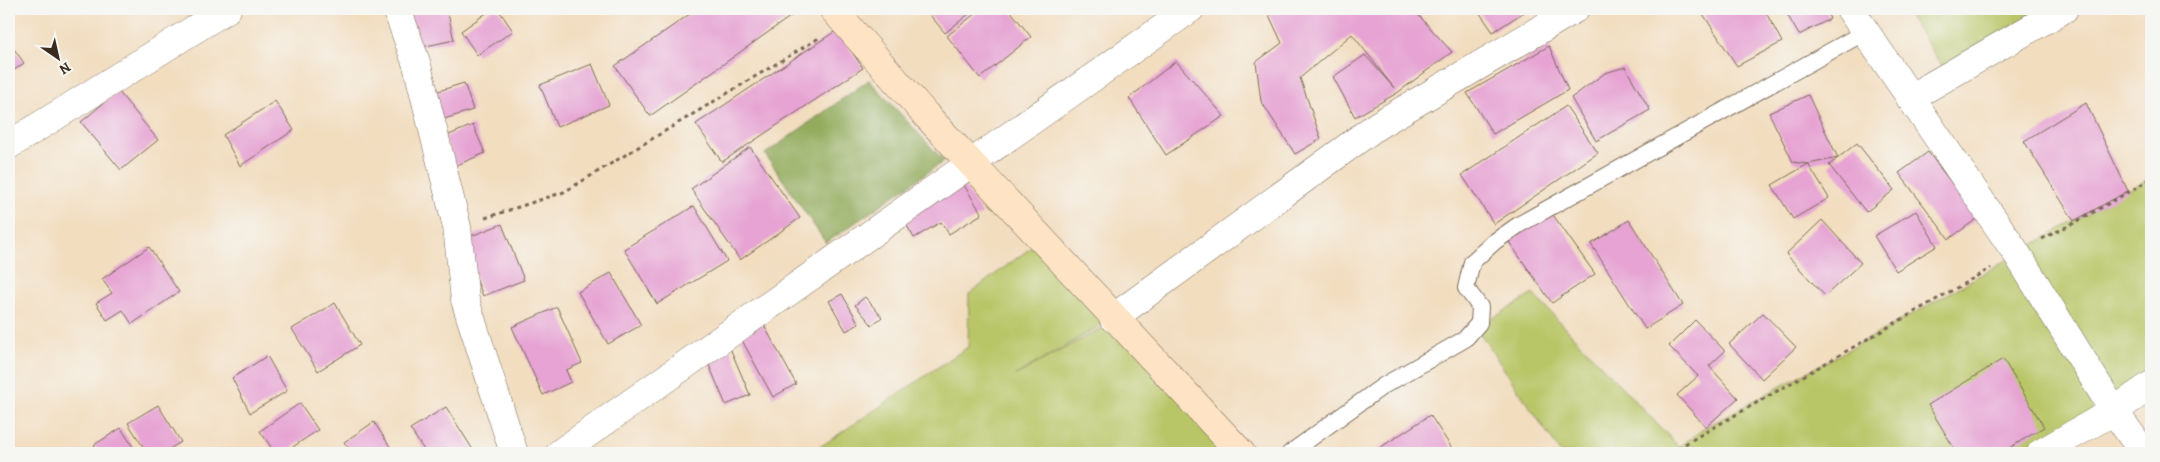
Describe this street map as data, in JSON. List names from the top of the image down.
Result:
{
  "north": "bottom right"
}
